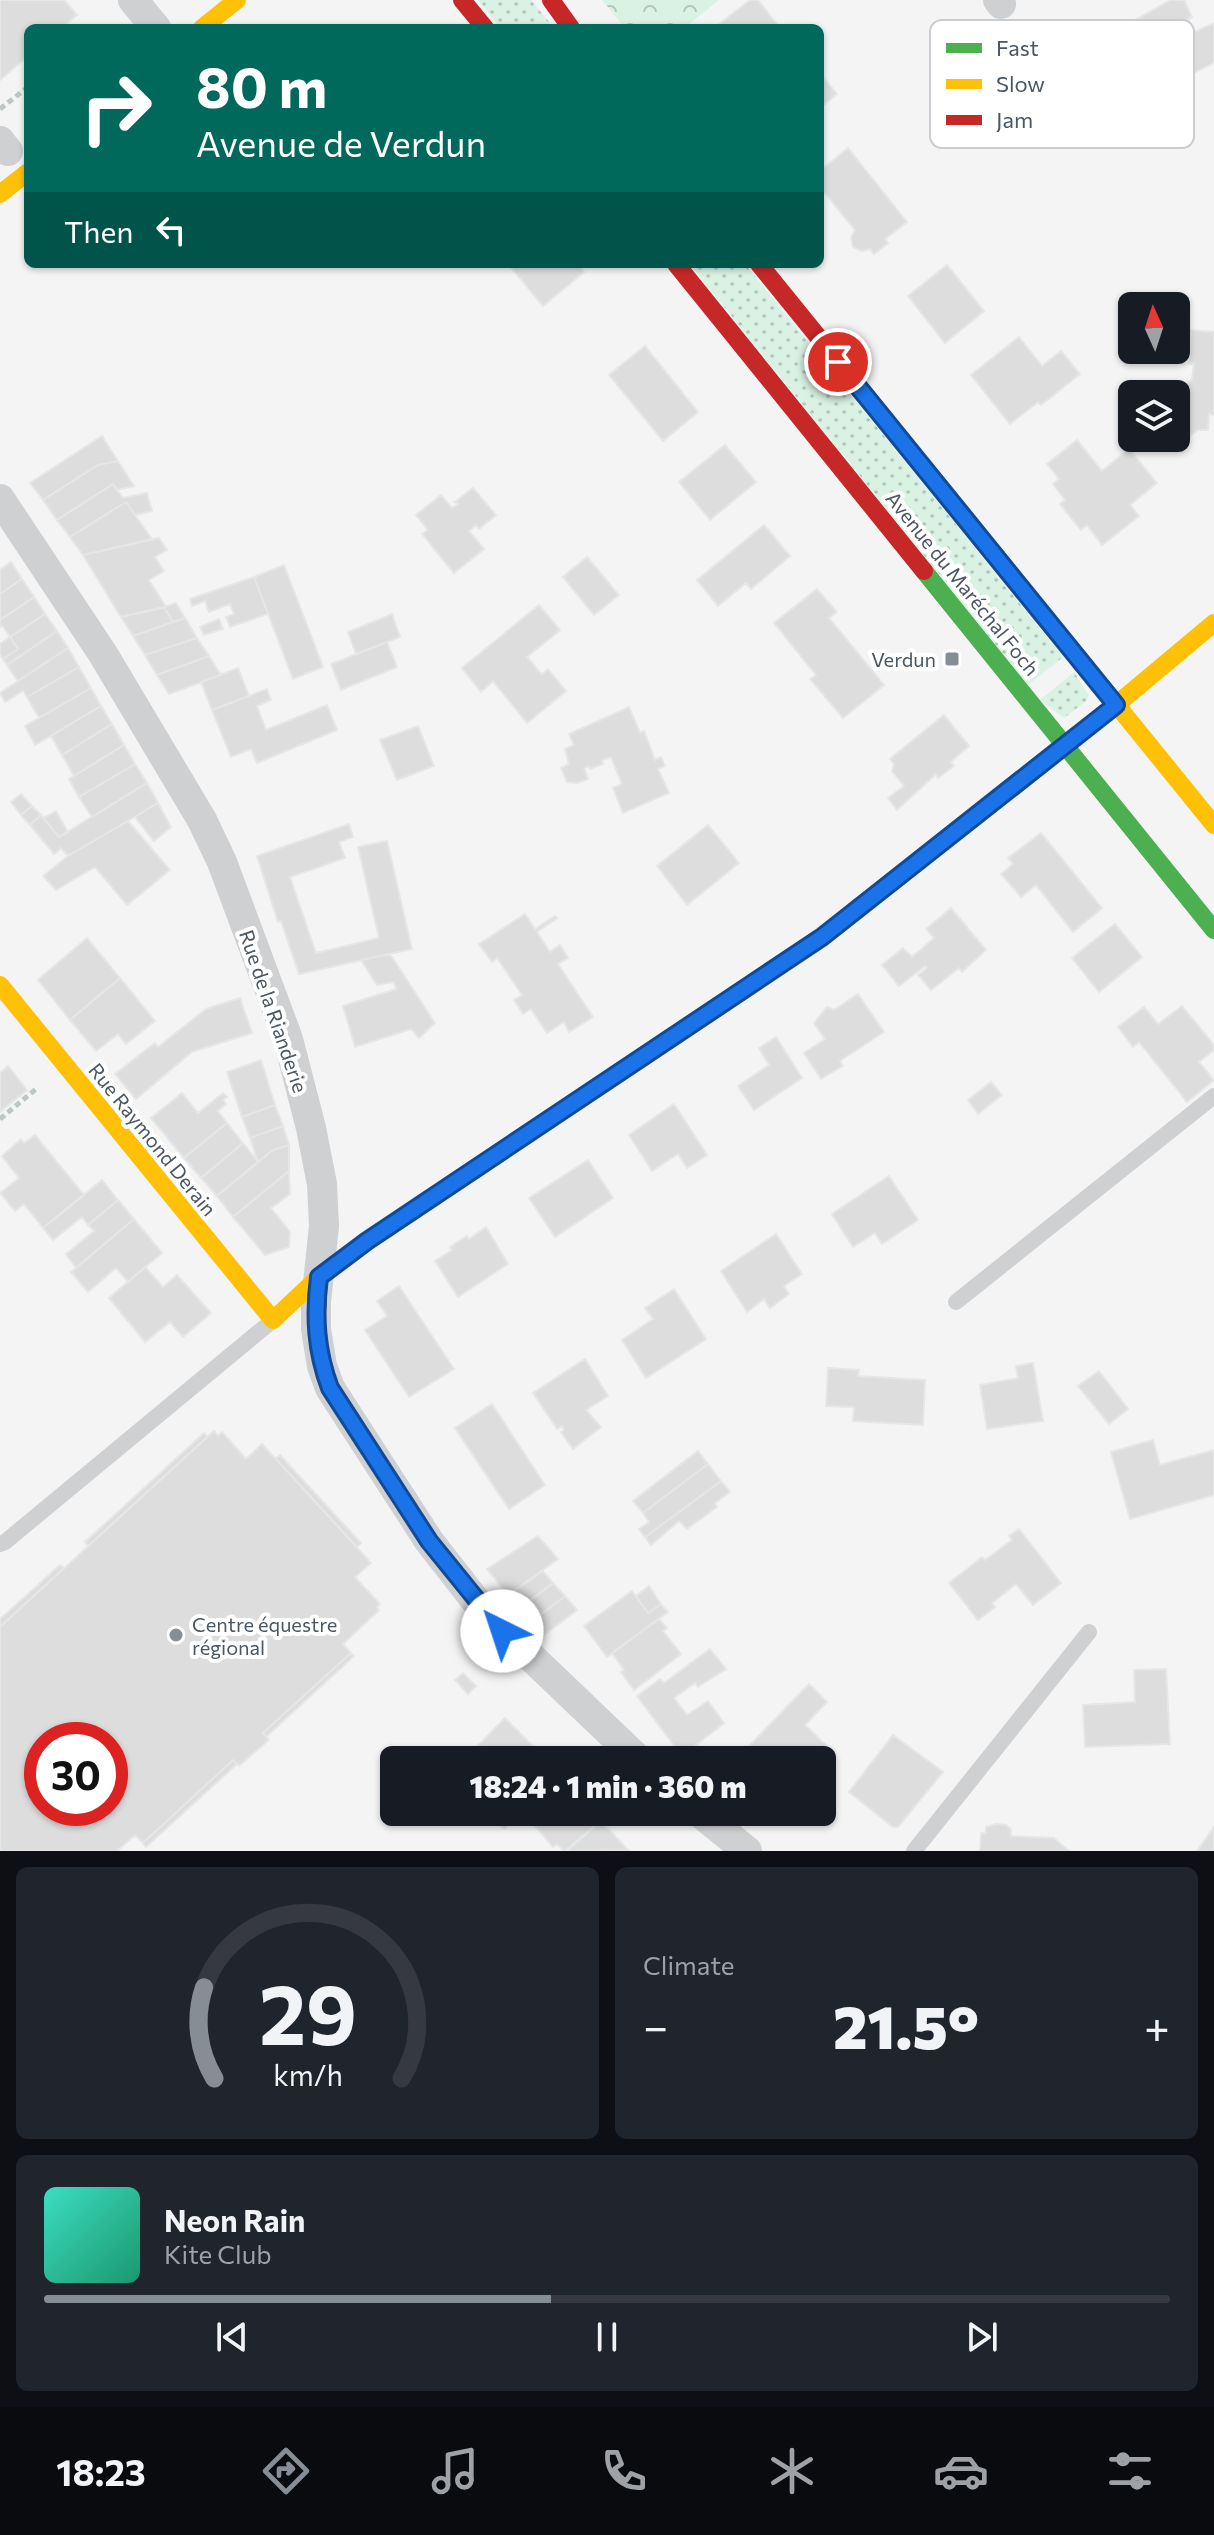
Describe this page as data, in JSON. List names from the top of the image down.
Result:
{
  "streets": {
    "street": ["Avenue du Maréchal Foch", "Rue de la Rianderie", "Rue Raymond Derain"]
  },
  "places": {
    "transit": ["Verdun"],
    "other": ["Centre équestre régional"]
  },
  "legend": ["Fast", "Slow", "Jam"],
  "north": "top",
  "page": {
    "turn": ["80 m", "Avenue de Verdun"],
    "then": "Then",
    "limit": "30",
    "trip": "18:24 · 1 min · 360 m",
    "tile": "Climate",
    "heat": ["−", "21.5°", "+"],
    "song": ["Neon Rain", "Kite Club"],
    "tabs": "18:23",
    "gauge": ["29", "km/h"]
  }
}
